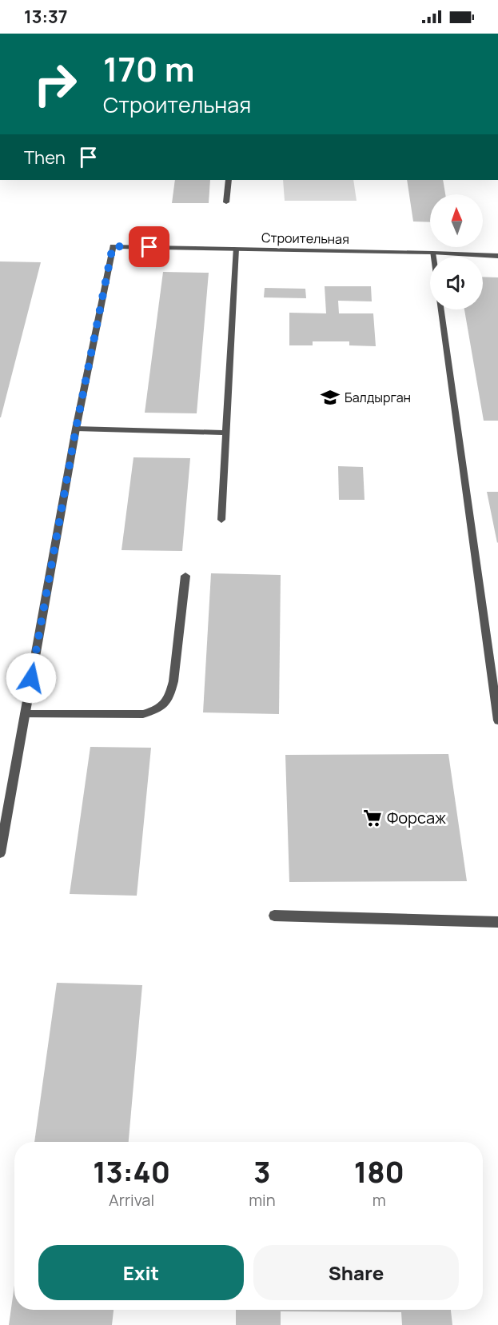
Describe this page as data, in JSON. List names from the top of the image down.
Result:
{
  "streets": {
    "street": ["Строительная"]
  },
  "places": {
    "school or university": ["Балдырган"],
    "supermarket": ["Форсаж"]
  },
  "north": "top",
  "page": {
    "status": "13:37",
    "turn": ["170 m", "Строительная"],
    "then": "Then",
    "eta": [
      "13:40",
      "Arrival",
      "3",
      "min",
      "180",
      "m"
    ],
    "buttons": ["Exit", "Share"]
  }
}
